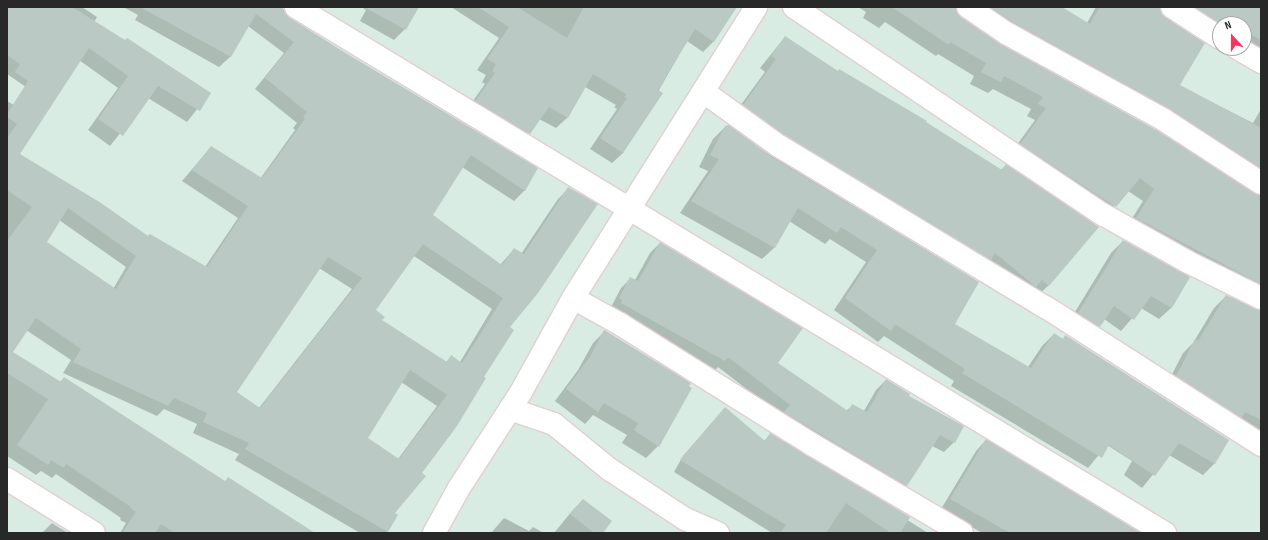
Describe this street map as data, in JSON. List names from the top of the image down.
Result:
{
  "north": "top"
}
